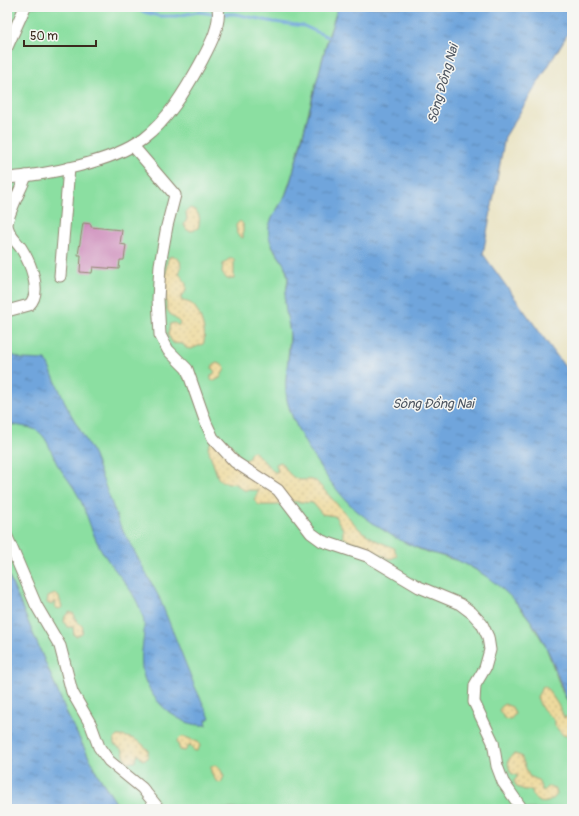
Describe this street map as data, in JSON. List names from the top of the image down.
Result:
{
  "water": ["Sông Đồng Nai"],
  "scale_bar": "50 m"
}
